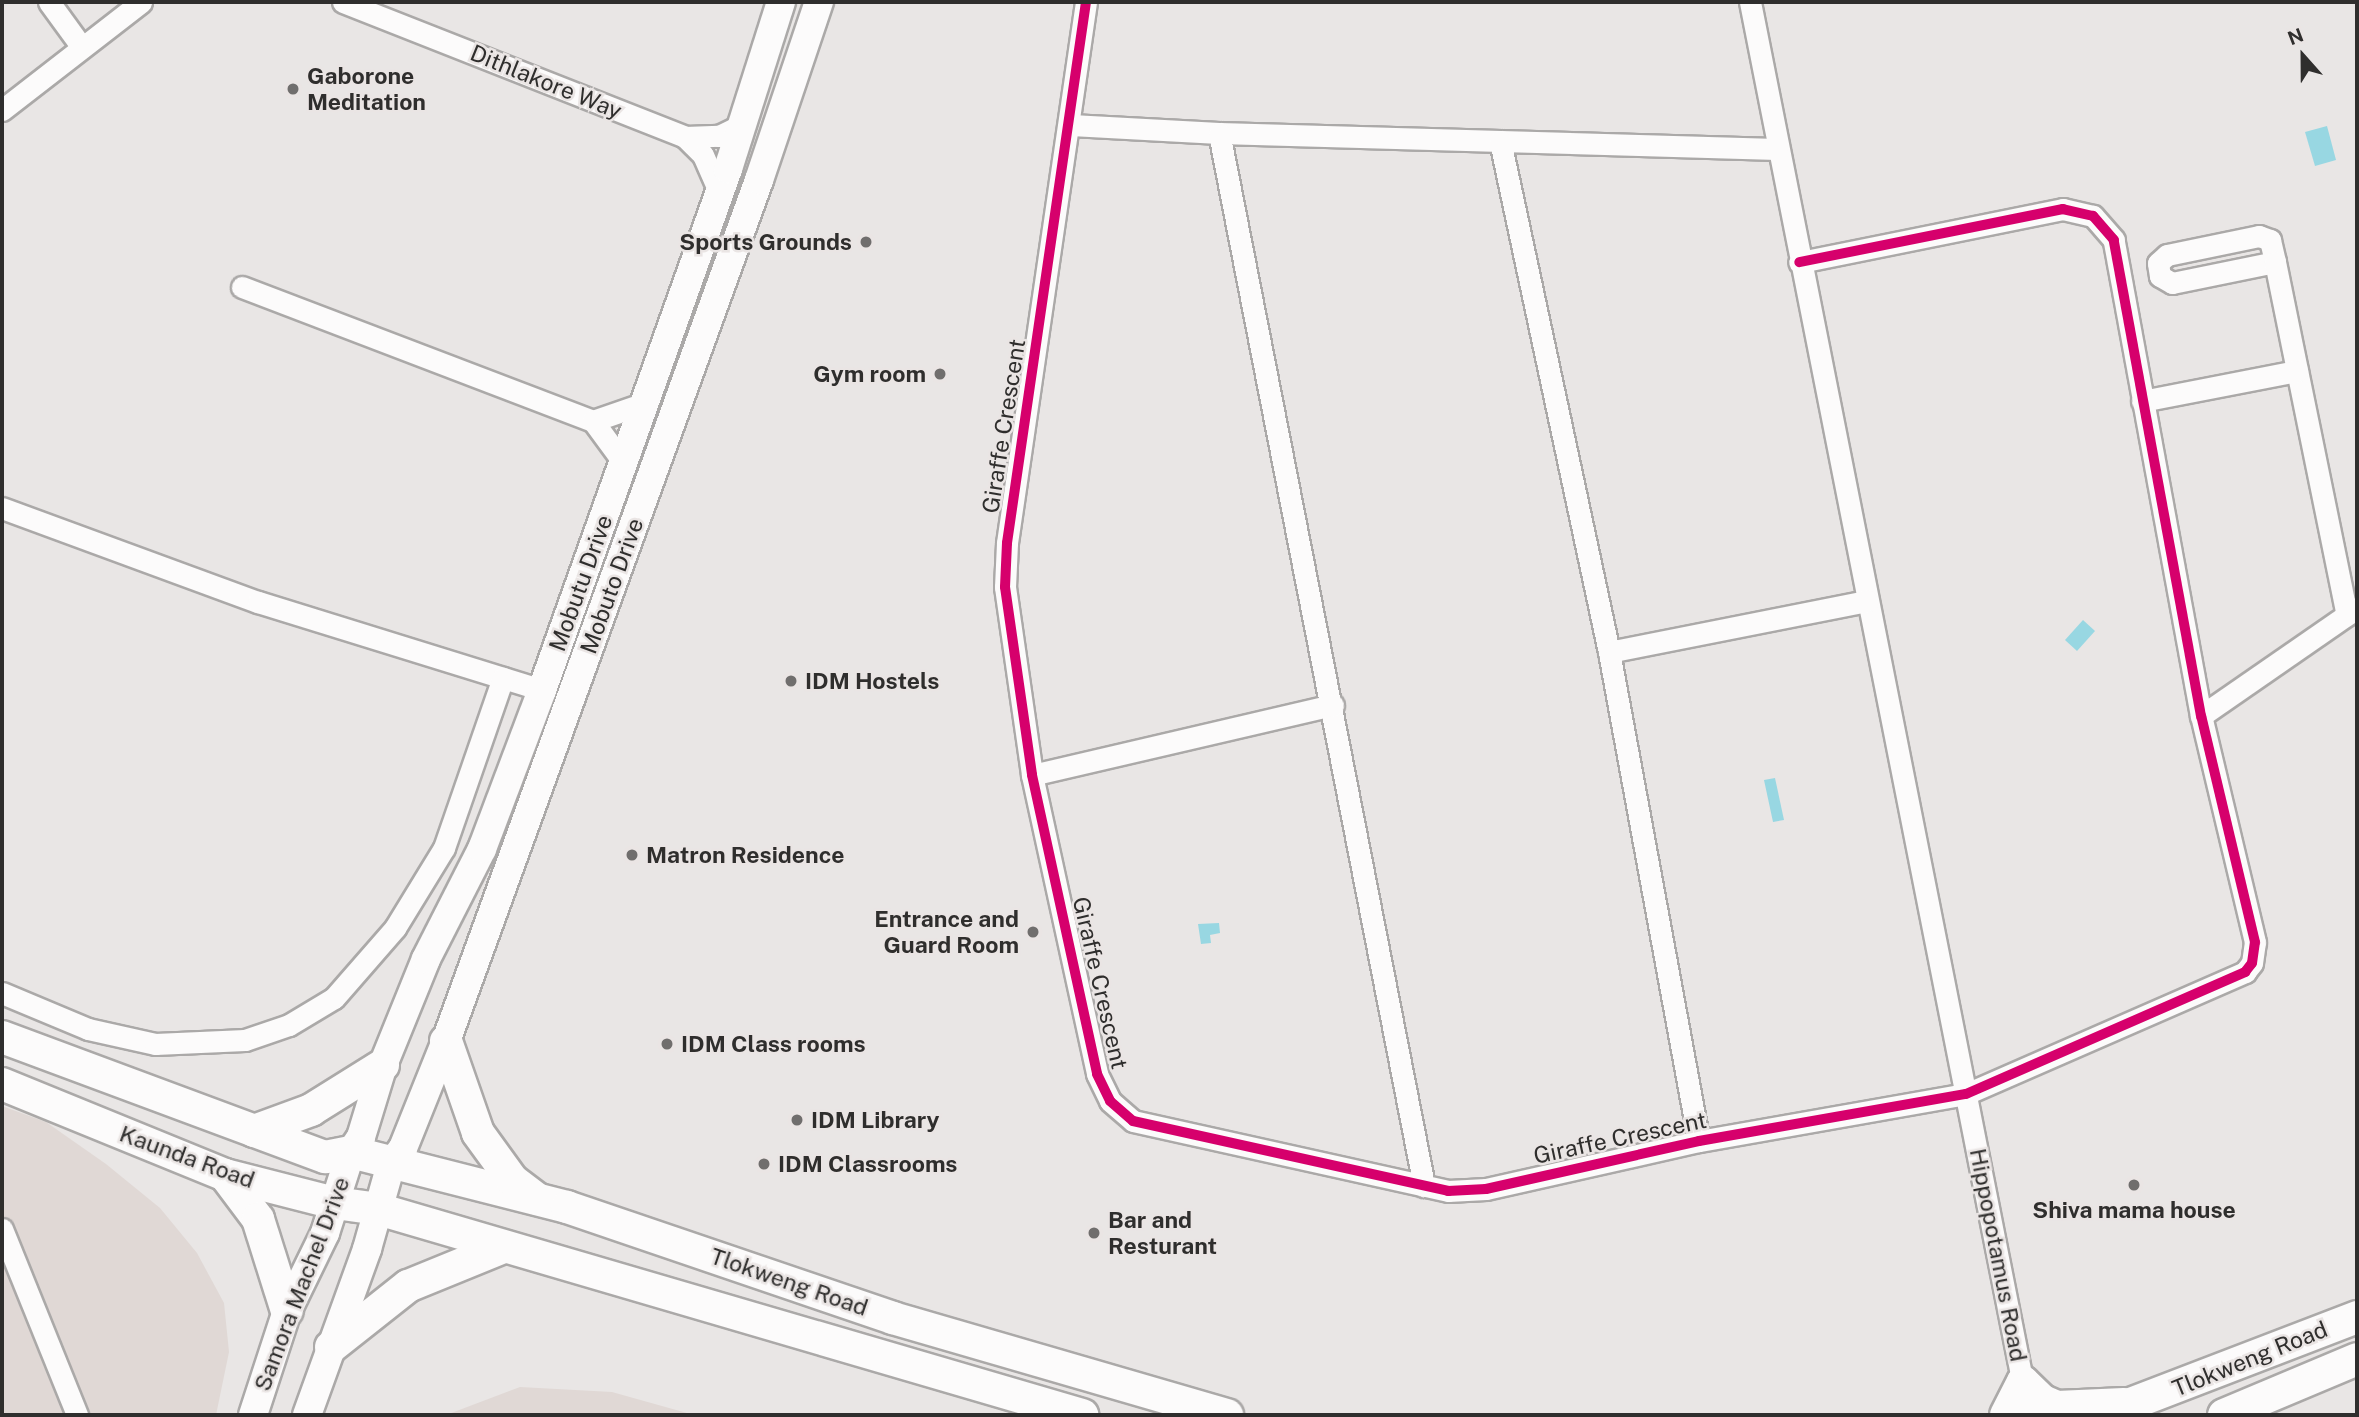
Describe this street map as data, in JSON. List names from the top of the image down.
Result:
{
  "streets": {
    "main road": [
      "Mobutu Drive",
      "Mobuto Drive",
      "Kaunda Road",
      "Tlokweng Road",
      "Samora Machel Drive"
    ],
    "street": ["Dithlakore Way", "Giraffe Crescent", "Hippopotamus Road"]
  },
  "crossings": [
    ["Dithlakore Way", "Mobutu Drive"],
    ["Giraffe Crescent", "Hippopotamus Road"],
    ["Mobutu Drive", "Kaunda Road"],
    ["Mobutu Drive", "Tlokweng Road"],
    ["Mobutu Drive", "Samora Machel Drive"],
    ["Mobuto Drive", "Tlokweng Road"],
    ["Kaunda Road", "Tlokweng Road"],
    ["Kaunda Road", "Samora Machel Drive"],
    ["Tlokweng Road", "Samora Machel Drive"]
  ],
  "places": [
    "Gaborone Meditation",
    "Sports Grounds",
    "Gym room",
    "IDM Hostels",
    "Matron Residence",
    "Entrance and Guard Room",
    "IDM Class rooms",
    "IDM Library",
    "IDM Classrooms",
    "Shiva mama house",
    "Bar and Resturant"
  ],
  "north": "top"
}
